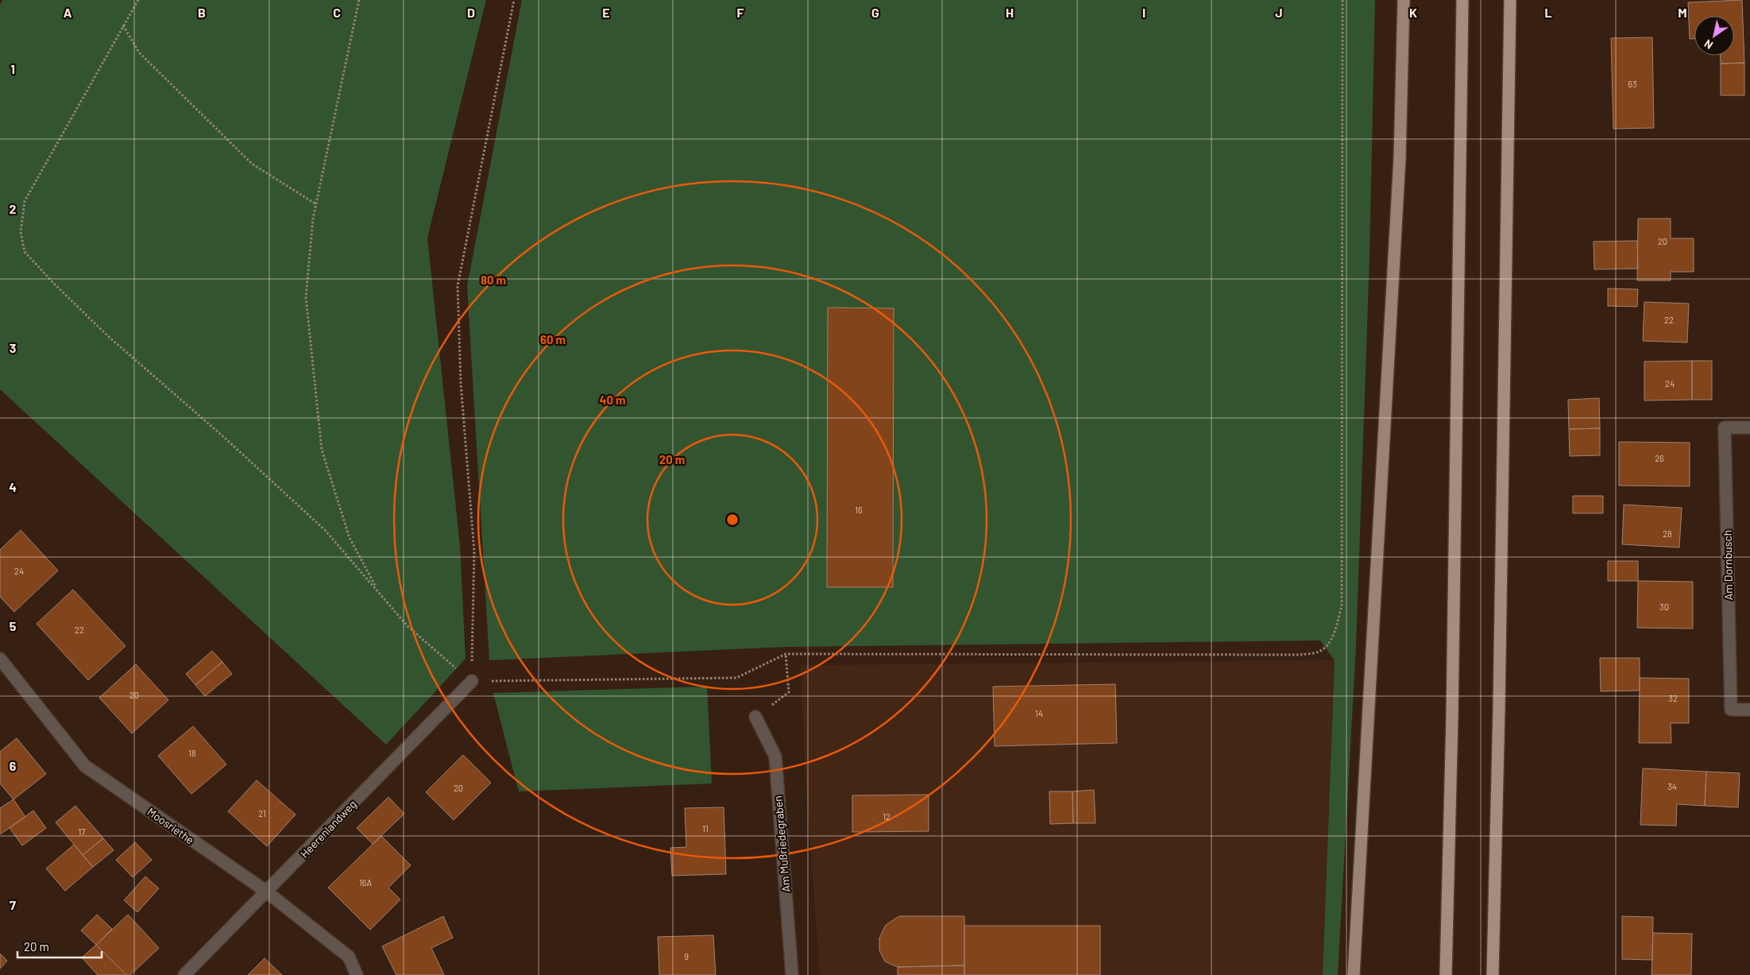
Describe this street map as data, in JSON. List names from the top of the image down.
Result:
{
  "streets": {
    "street": [
      "Am Dornbusch",
      "Moosriethe",
      "Heerenlandweg",
      "Am Mußriedegraben"
    ]
  },
  "crossings": [
    ["Moosriethe", "Heerenlandweg"]
  ],
  "house_numbers": [
    "63",
    "20",
    "22",
    "24",
    "26",
    "16",
    "28",
    "24",
    "30",
    "22",
    "20",
    "32",
    "14",
    "18",
    "34",
    "20",
    "21",
    "12",
    "11",
    "17",
    "16A",
    "9"
  ],
  "scale_bar": "20 m",
  "north": "bottom left",
  "grid": {
    "columns": [
      "A",
      "B",
      "C",
      "D",
      "E",
      "F",
      "G",
      "H",
      "I",
      "J",
      "K",
      "L",
      "M"
    ],
    "rows": [
      "1",
      "2",
      "3",
      "4",
      "5",
      "6",
      "7"
    ]
  },
  "rings": [
    "80 m",
    "60 m",
    "40 m",
    "20 m"
  ]
}
